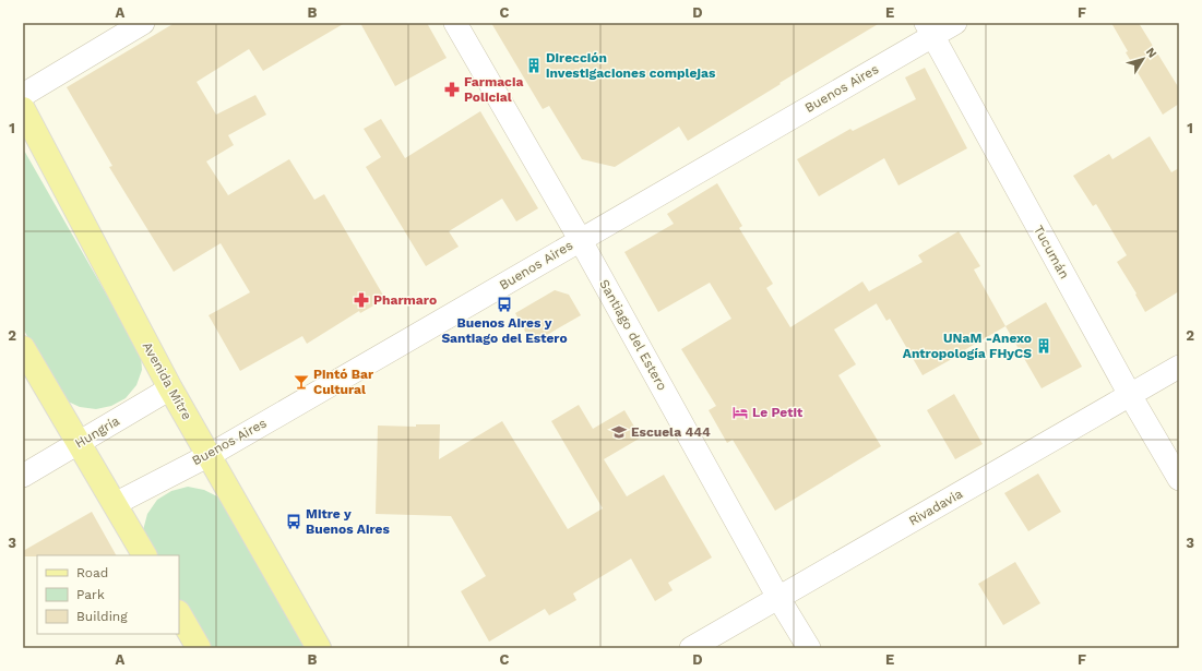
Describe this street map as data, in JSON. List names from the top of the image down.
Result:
{
  "streets": {
    "main road": ["Avenida Mitre"],
    "street": [
      "Buenos Aires",
      "Tucumán",
      "Santiago del Estero",
      "Hungría",
      "Rivadavia"
    ]
  },
  "crossings": [
    ["Buenos Aires", "Tucumán"],
    ["Buenos Aires", "Santiago del Estero"],
    ["Buenos Aires", "Avenida Mitre"],
    ["Tucumán", "Rivadavia"],
    ["Santiago del Estero", "Rivadavia"],
    ["Avenida Mitre", "Hungría"]
  ],
  "places": {
    "building": ["Dirección investigaciones complejas", "UNaM -Anexo Antropología FHyCS"],
    "pharmacy": ["Farmacia Policial", "Pharmaro"],
    "bus stop": ["Buenos Aires y Santiago del Estero", "Mitre y Buenos Aires"],
    "bar": ["Pintó Bar Cultural"],
    "hotel": ["Le Petit"],
    "school or university": ["Escuela 444"]
  },
  "legend": ["Road", "Park", "Building"],
  "north": "top right",
  "grid": {
    "columns": [
      "A",
      "B",
      "C",
      "D",
      "E",
      "F"
    ],
    "rows": ["1", "2", "3"]
  }
}
